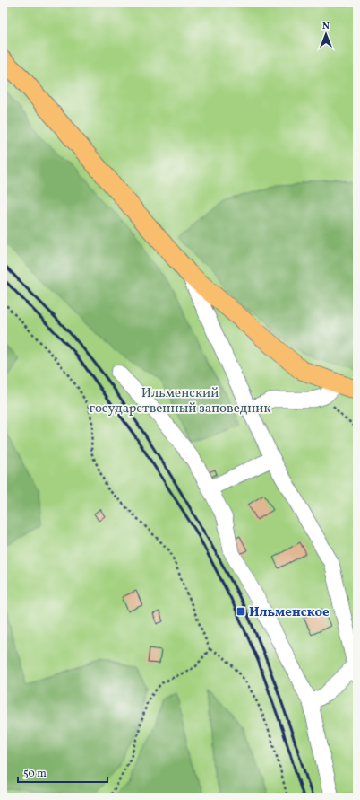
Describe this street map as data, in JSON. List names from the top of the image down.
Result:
{
  "parks": ["Ильменский государственный заповедник"],
  "places": {
    "transit": ["Ильменское"]
  },
  "scale_bar": "50 m",
  "north": "top"
}
